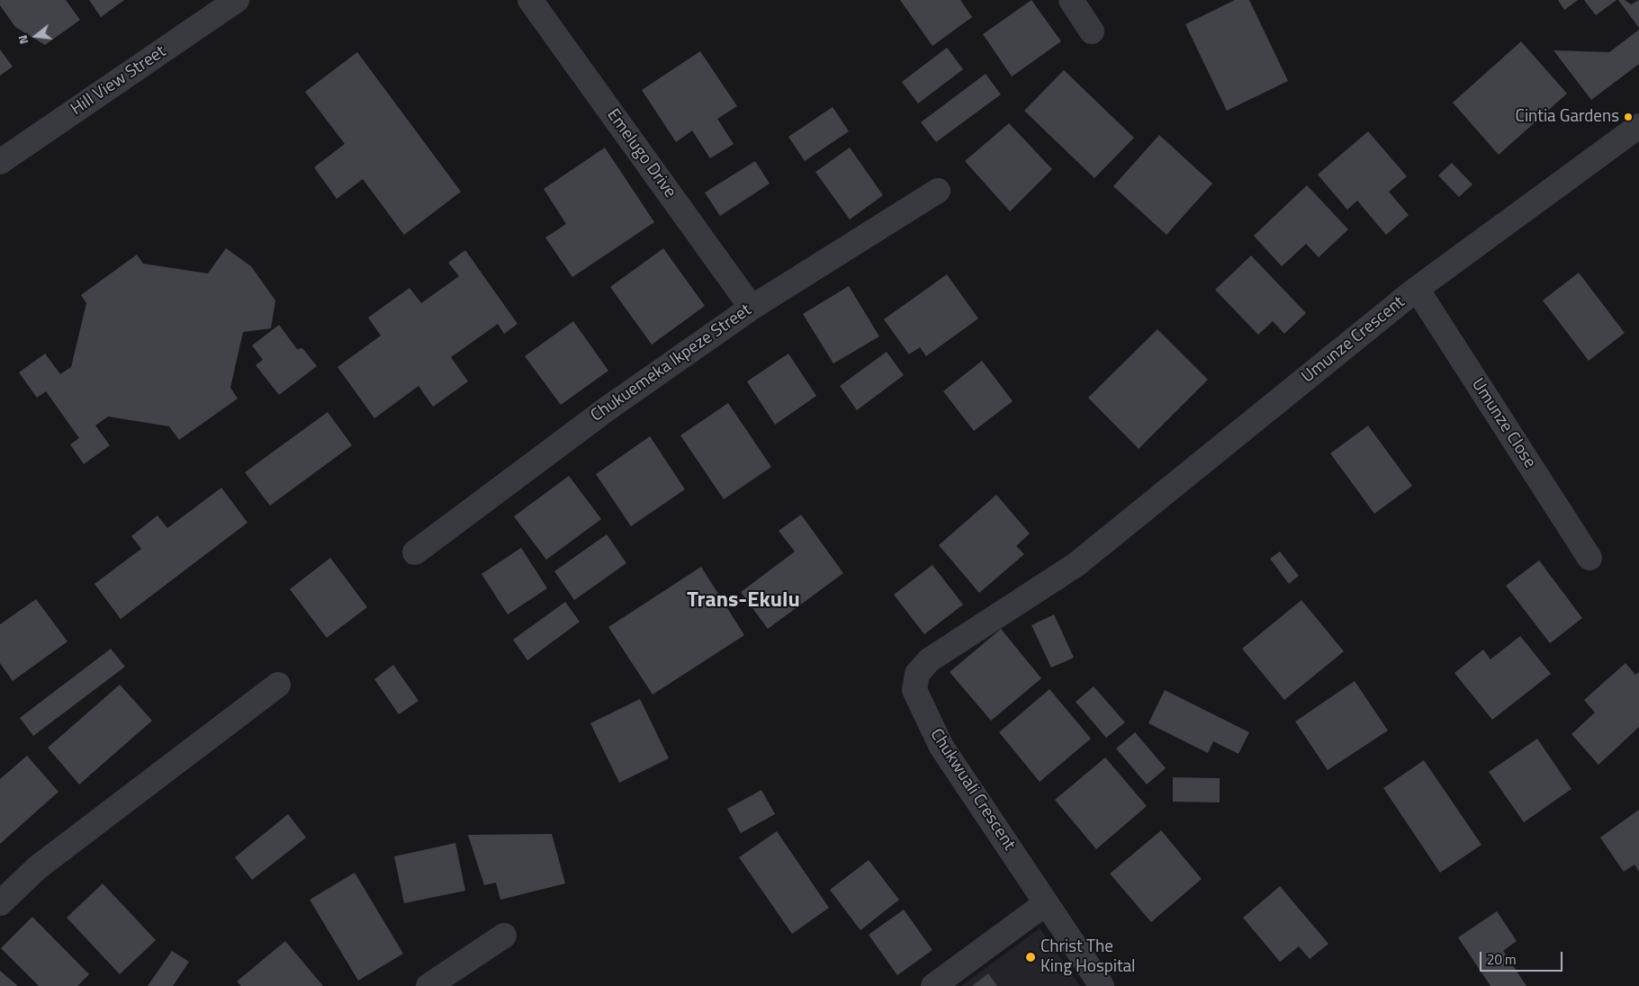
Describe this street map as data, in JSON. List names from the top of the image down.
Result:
{
  "streets": {
    "street": [
      "Hill View Street",
      "Emelugo Drive",
      "Umunze Crescent",
      "Chukuemeka Ikpeze Street",
      "Umunze Close",
      "Chukwuali Crescent"
    ]
  },
  "crossings": [
    ["Emelugo Drive", "Chukuemeka Ikpeze Street"],
    ["Umunze Crescent", "Umunze Close"],
    ["Umunze Crescent", "Chukwuali Crescent"]
  ],
  "districts": ["Trans-Ekulu"],
  "places": ["Cintia Gardens", "Christ The King Hospital"],
  "scale_bar": "20 m",
  "north": "left"
}
